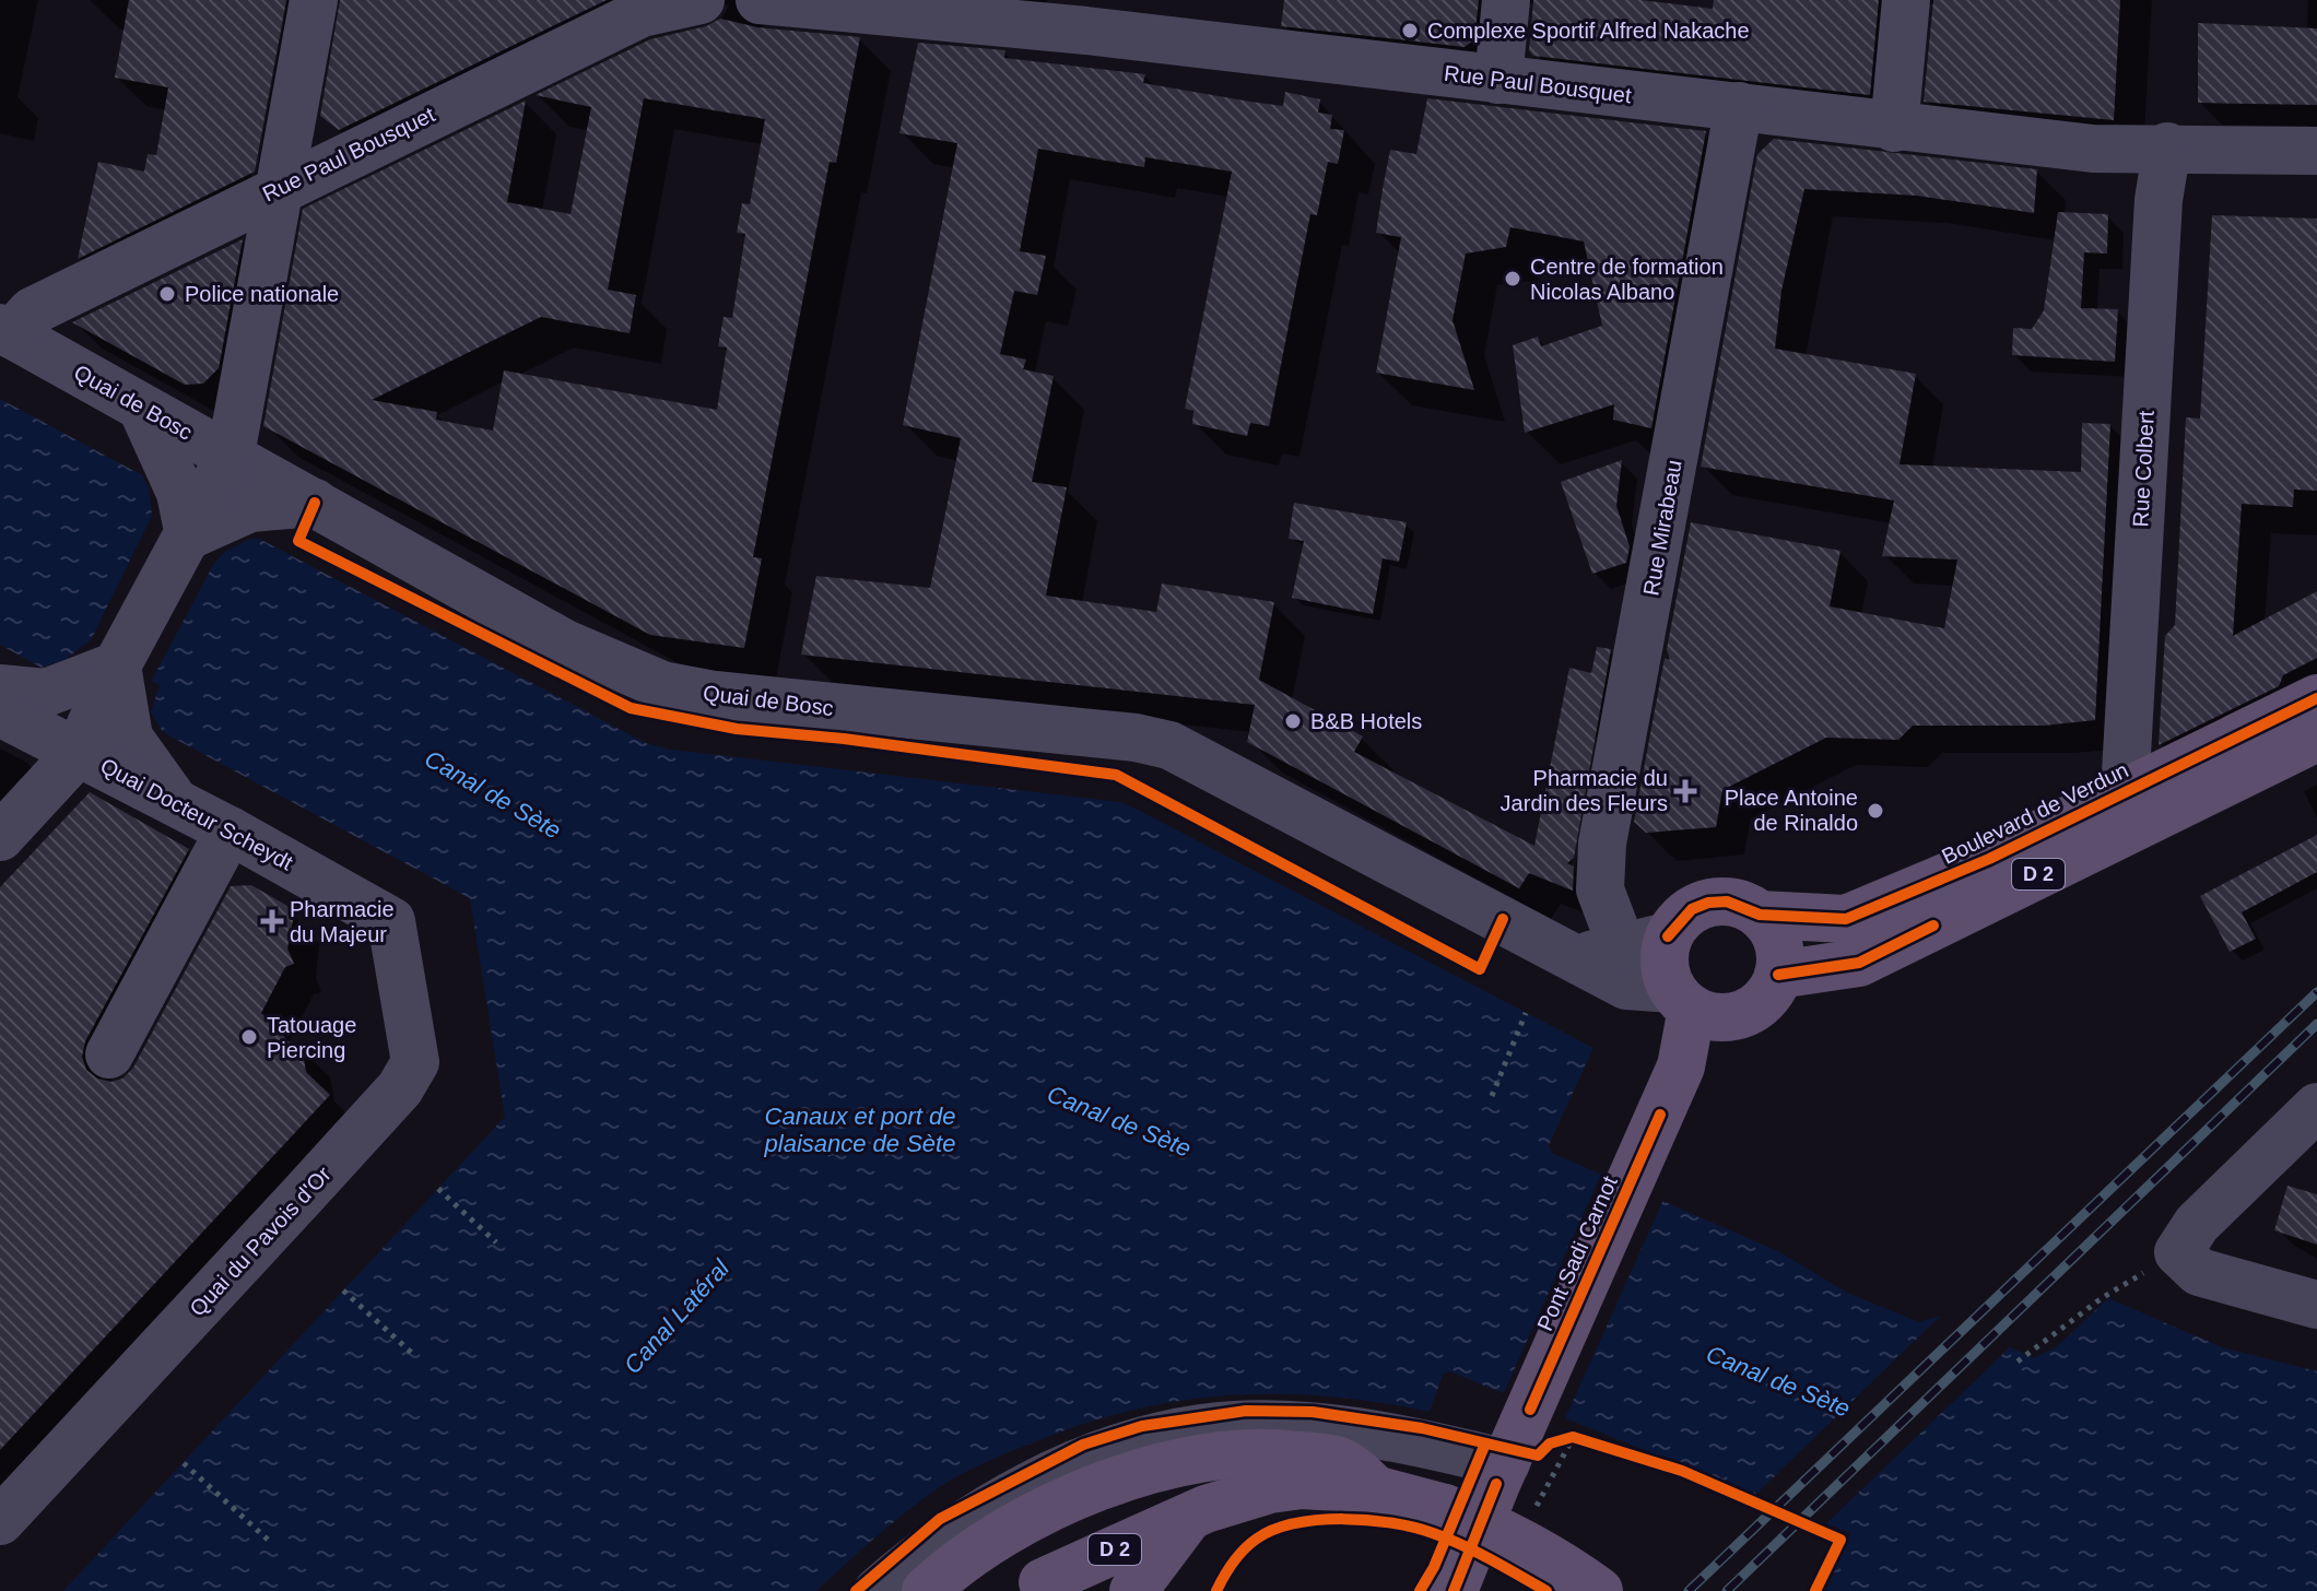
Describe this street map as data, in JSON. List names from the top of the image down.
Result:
{
  "streets": {
    "main road": ["Boulevard de Verdun", "D 2", "Pont Sadi Carnot"],
    "street": [
      "Rue Paul Bousquet",
      "Quai de Bosc",
      "Rue Colbert",
      "Rue Mirabeau",
      "Quai Docteur Scheydt",
      "Quai du Pavois d'Or"
    ]
  },
  "crossings": [
    ["Rue Paul Bousquet", "Quai de Bosc"],
    ["Rue Paul Bousquet", "Rue Colbert"],
    ["Rue Paul Bousquet", "Rue Mirabeau"],
    ["Quai de Bosc", "Boulevard de Verdun"],
    ["Quai de Bosc", "D 2"],
    ["Quai de Bosc", "Pont Sadi Carnot"],
    ["Rue Colbert", "Boulevard de Verdun"],
    ["Boulevard de Verdun", "D 2"],
    ["Boulevard de Verdun", "Pont Sadi Carnot"],
    ["Quai Docteur Scheydt", "Quai du Pavois d'Or"],
    ["D 2", "Pont Sadi Carnot"]
  ],
  "water": ["Canal de Sète", "Canaux et port de plaisance de Sète", "Canal Latéral"],
  "places": {
    "other": [
      "Complexe Sportif Alfred Nakache",
      "Centre de formation Nicolas Albano",
      "Police nationale",
      "B&B Hotels",
      "Place Antoine de Rinaldo",
      "Tatouage Piercing"
    ],
    "health": ["Pharmacie du Jardin des Fleurs", "Pharmacie du Majeur"]
  }
}
